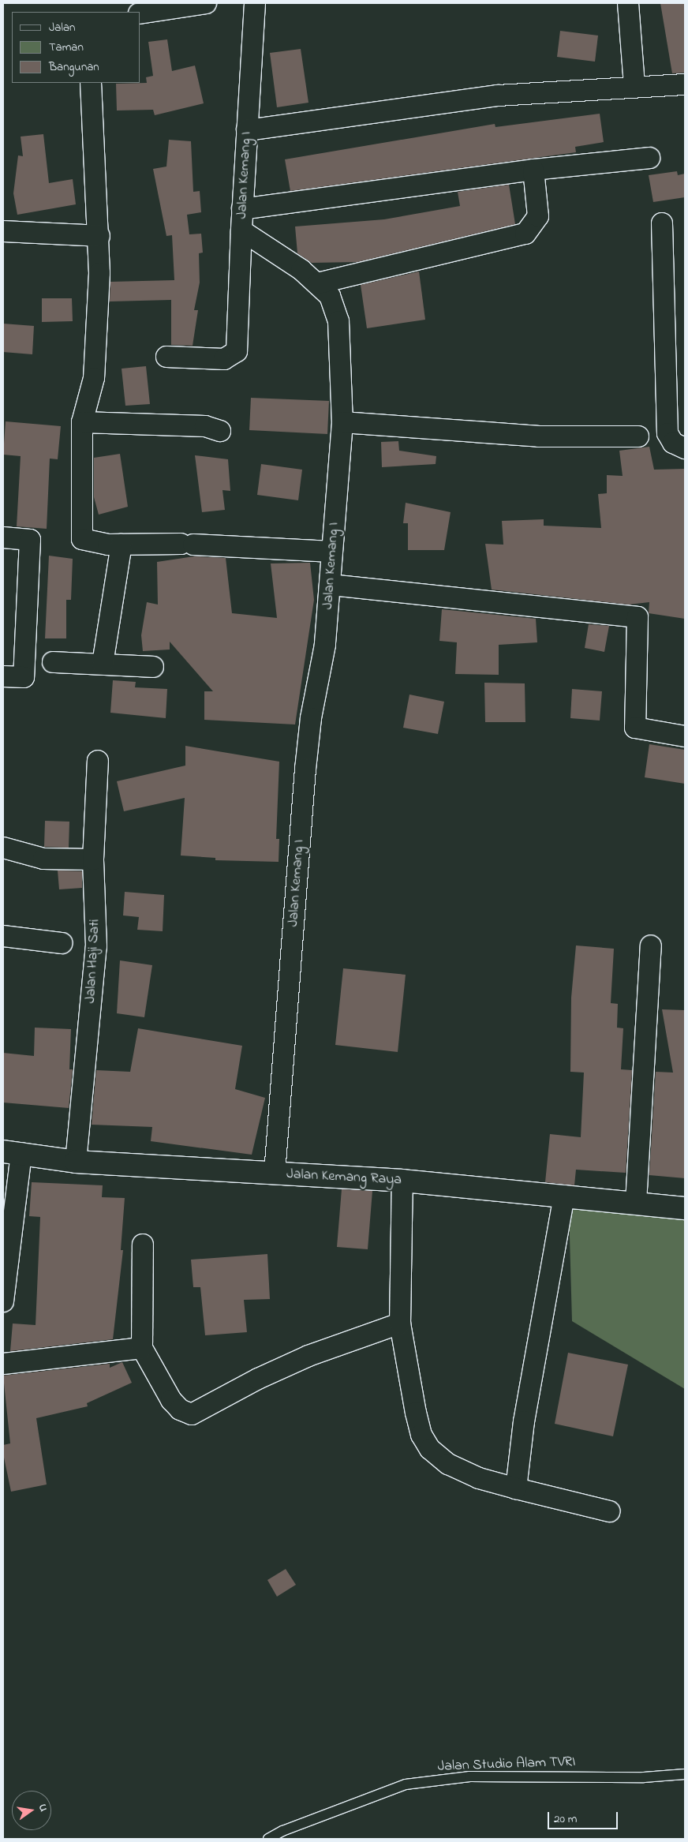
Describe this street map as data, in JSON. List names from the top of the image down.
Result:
{
  "streets": {
    "street": ["Jalan Kemang I", "Jalan Haji Sati", "Jalan Kemang Raya"],
    "lane": ["Jalan Studio Alam TVRI"]
  },
  "crossings": [
    ["Jalan Kemang I", "Jalan Kemang Raya"],
    ["Jalan Haji Sati", "Jalan Kemang Raya"]
  ],
  "legend": ["Jalan", "Taman", "Bangunan"],
  "scale_bar": "20 m",
  "north": "right"
}
